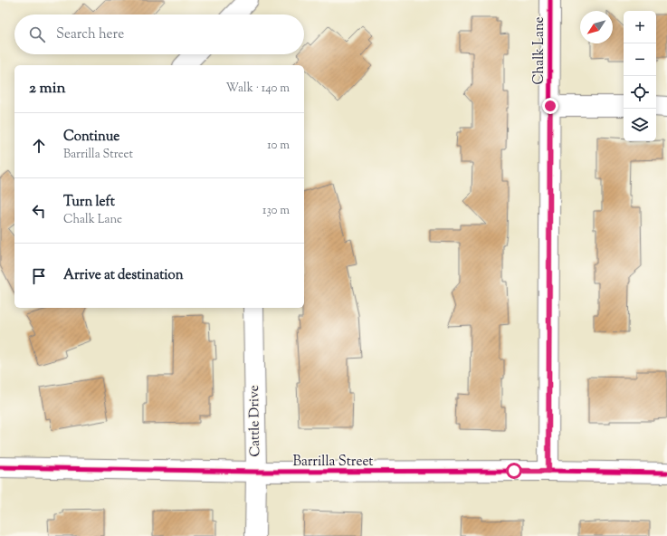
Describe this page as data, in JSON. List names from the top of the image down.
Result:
{
  "streets": {
    "street": ["Chalk Lane", "Cattle Drive", "Barrilla Street"]
  },
  "crossings": [
    ["Chalk Lane", "Barrilla Street"],
    ["Cattle Drive", "Barrilla Street"]
  ],
  "north": "bottom left",
  "page": {
    "map_buttons": ["+", "−"],
    "search": "Search here",
    "heading": ["2 min", "Walk · 140 m"],
    "list": [
      ["Continue", "Barrilla Street", "10 m"],
      ["Turn left", "Chalk Lane", "130 m"],
      "Arrive at destination"
    ]
  }
}
